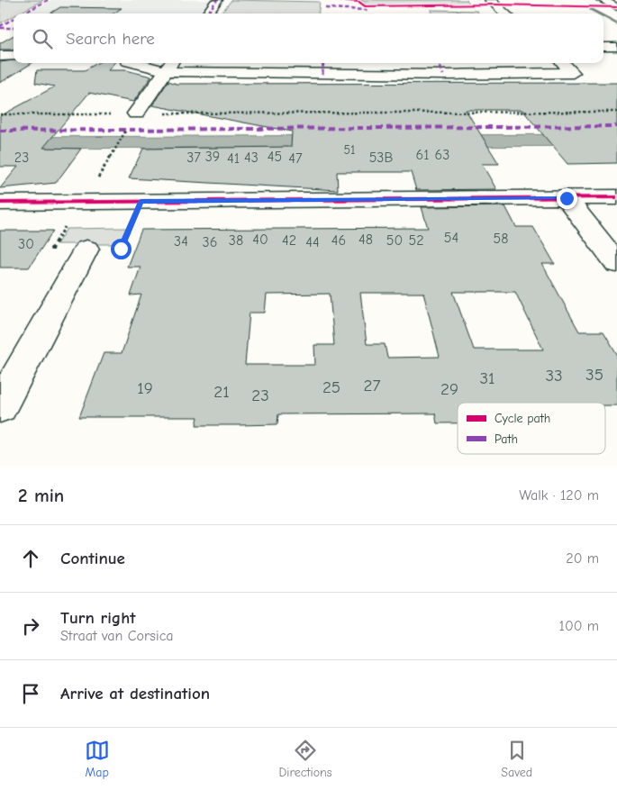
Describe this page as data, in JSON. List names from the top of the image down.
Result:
{
  "house_numbers": [
    "51",
    "61",
    "63",
    "39",
    "45",
    "23",
    "37",
    "43",
    "53B",
    "41",
    "47",
    "54",
    "58",
    "40",
    "48",
    "38",
    "42",
    "46",
    "50",
    "52",
    "34",
    "36",
    "44",
    "30",
    "35",
    "33",
    "31",
    "27",
    "25",
    "19",
    "29",
    "21",
    "23"
  ],
  "legend": ["Cycle path", "Path"],
  "page": {
    "search": "Search here",
    "heading": ["2 min", "Walk · 120 m"],
    "list": [
      ["Continue", "20 m"],
      ["Turn right", "Straat van Corsica", "100 m"],
      "Arrive at destination"
    ],
    "nav": ["Map", "Directions", "Saved"]
  }
}
